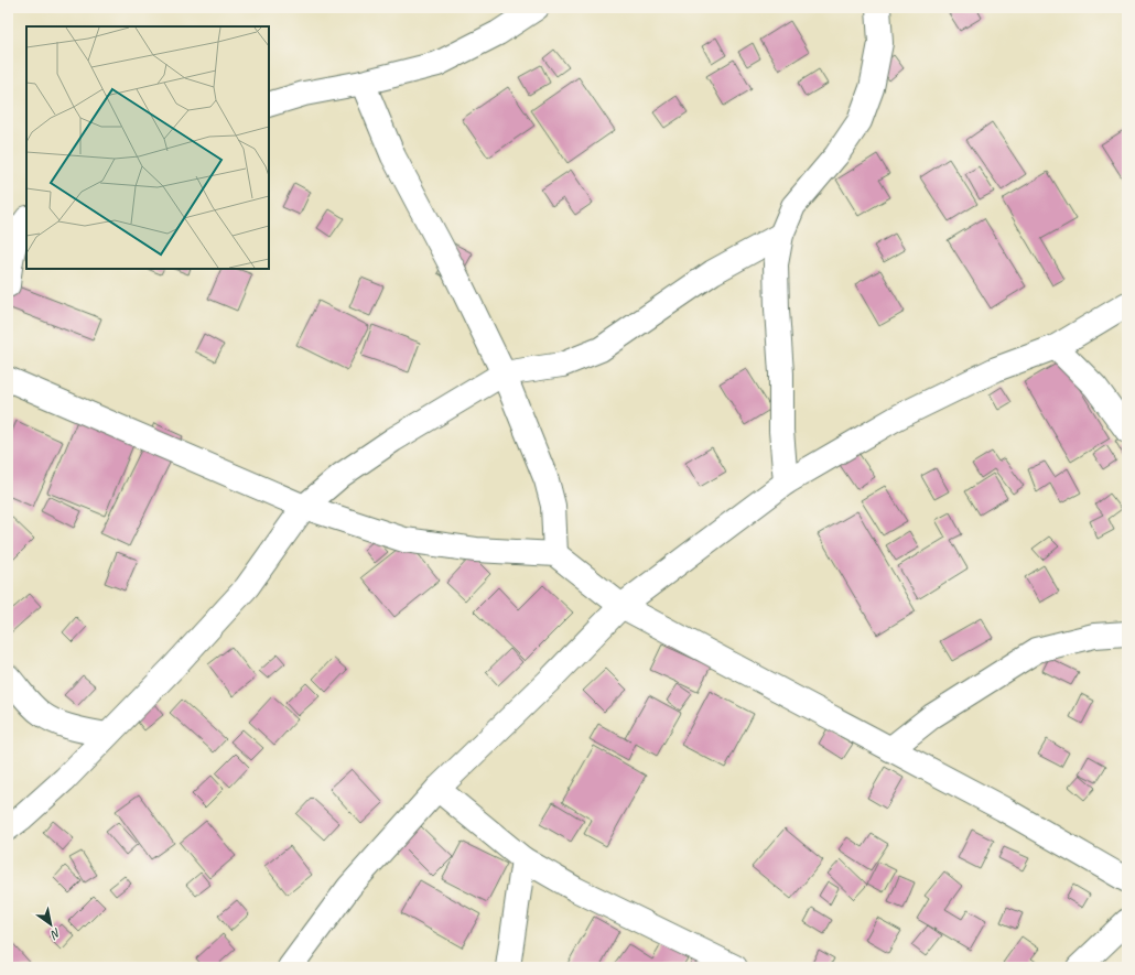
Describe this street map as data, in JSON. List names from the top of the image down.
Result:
{
  "north": "bottom right"
}
